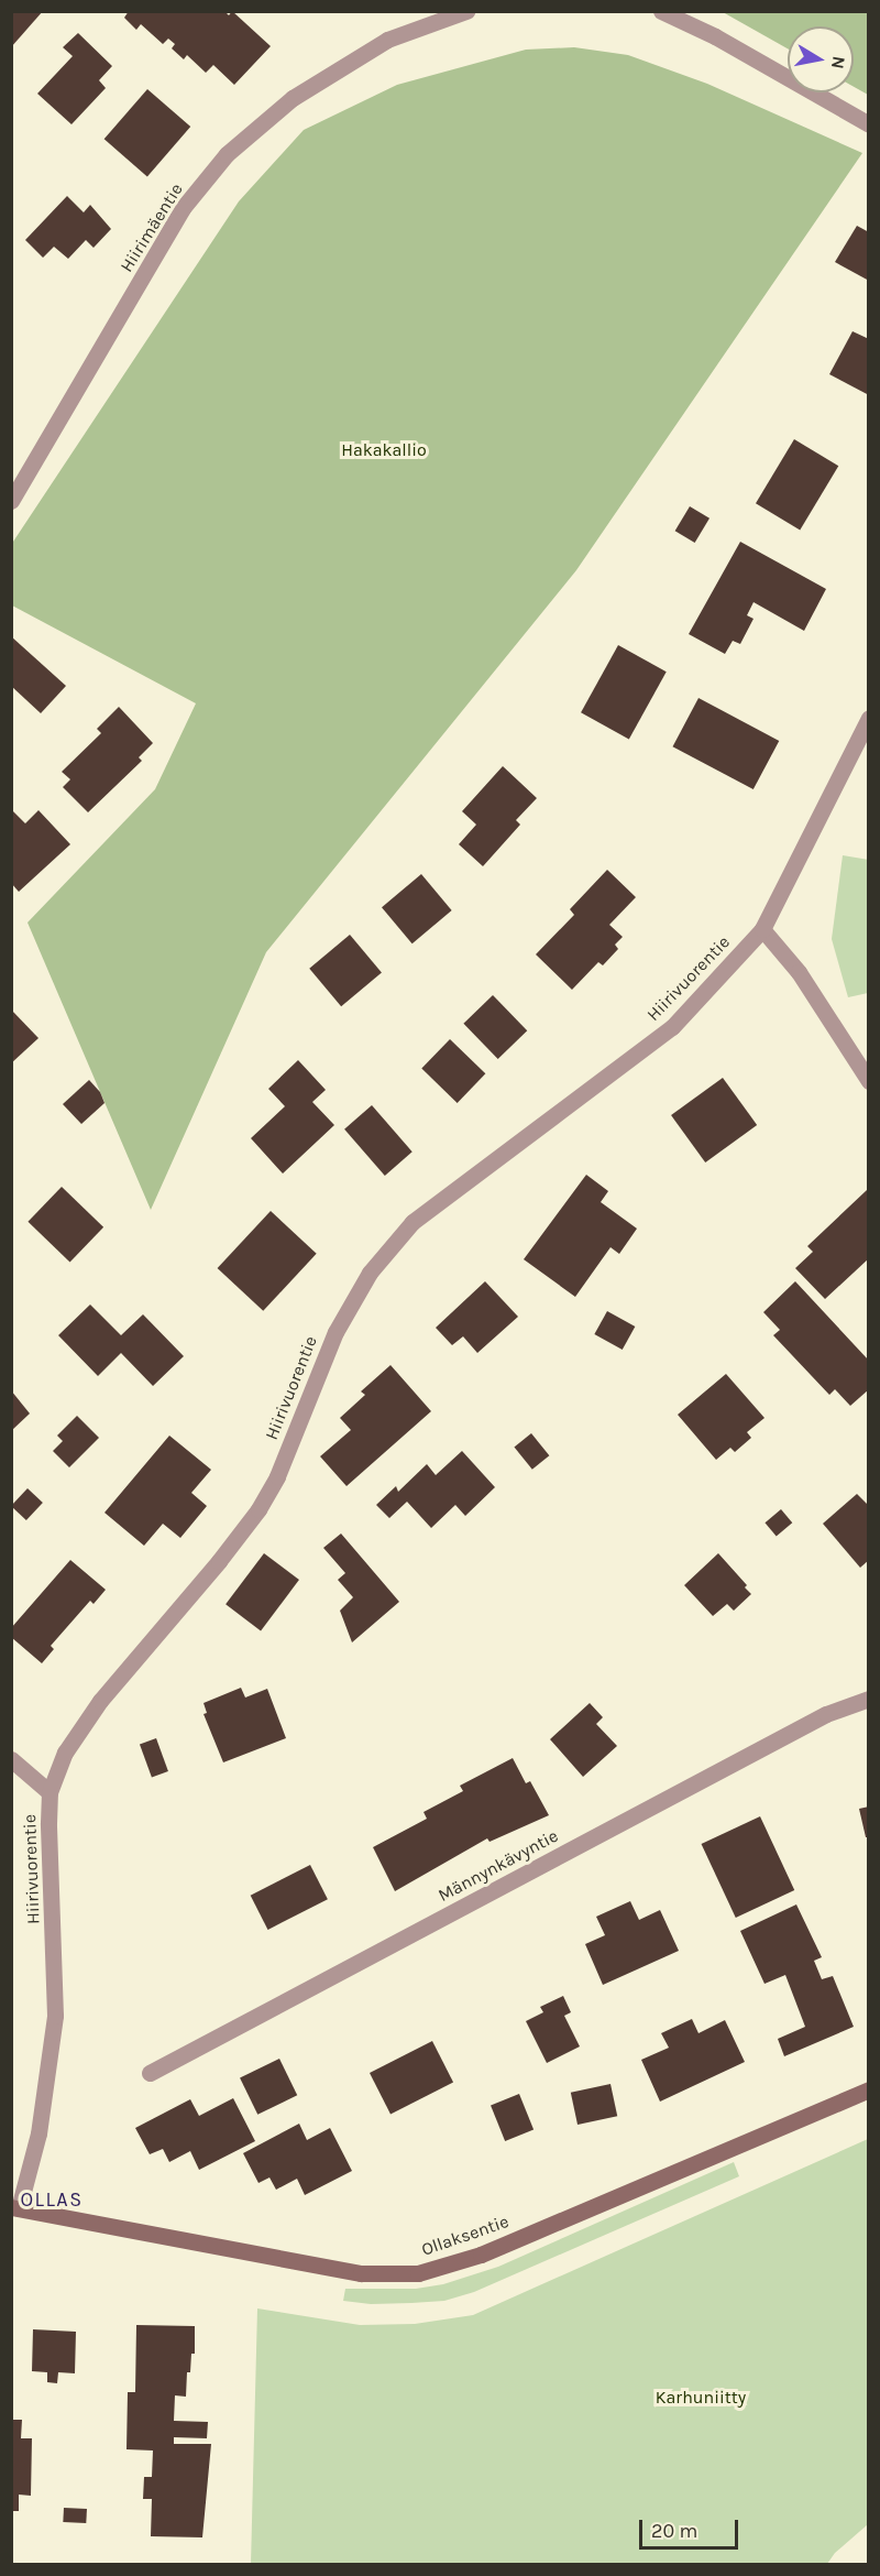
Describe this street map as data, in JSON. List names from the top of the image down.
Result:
{
  "streets": {
    "street": [
      "Hiirimäentie",
      "Hiirivuorentie",
      "Männynkävyntie",
      "Ollaksentie"
    ]
  },
  "crossings": [
    ["Hiirivuorentie", "Ollaksentie"]
  ],
  "districts": ["OLLAS"],
  "parks": ["Hakakallio", "Karhuniitty"],
  "scale_bar": "20 m",
  "north": "right"
}
